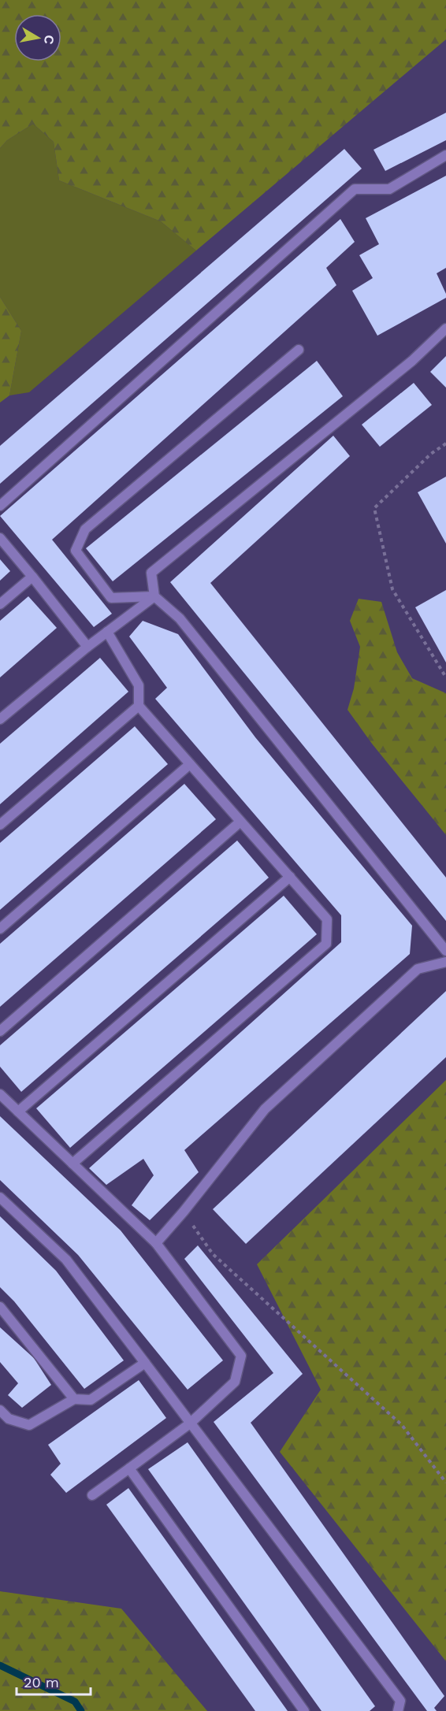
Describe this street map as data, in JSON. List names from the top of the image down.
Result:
{
  "scale_bar": "20 m",
  "north": "right"
}
